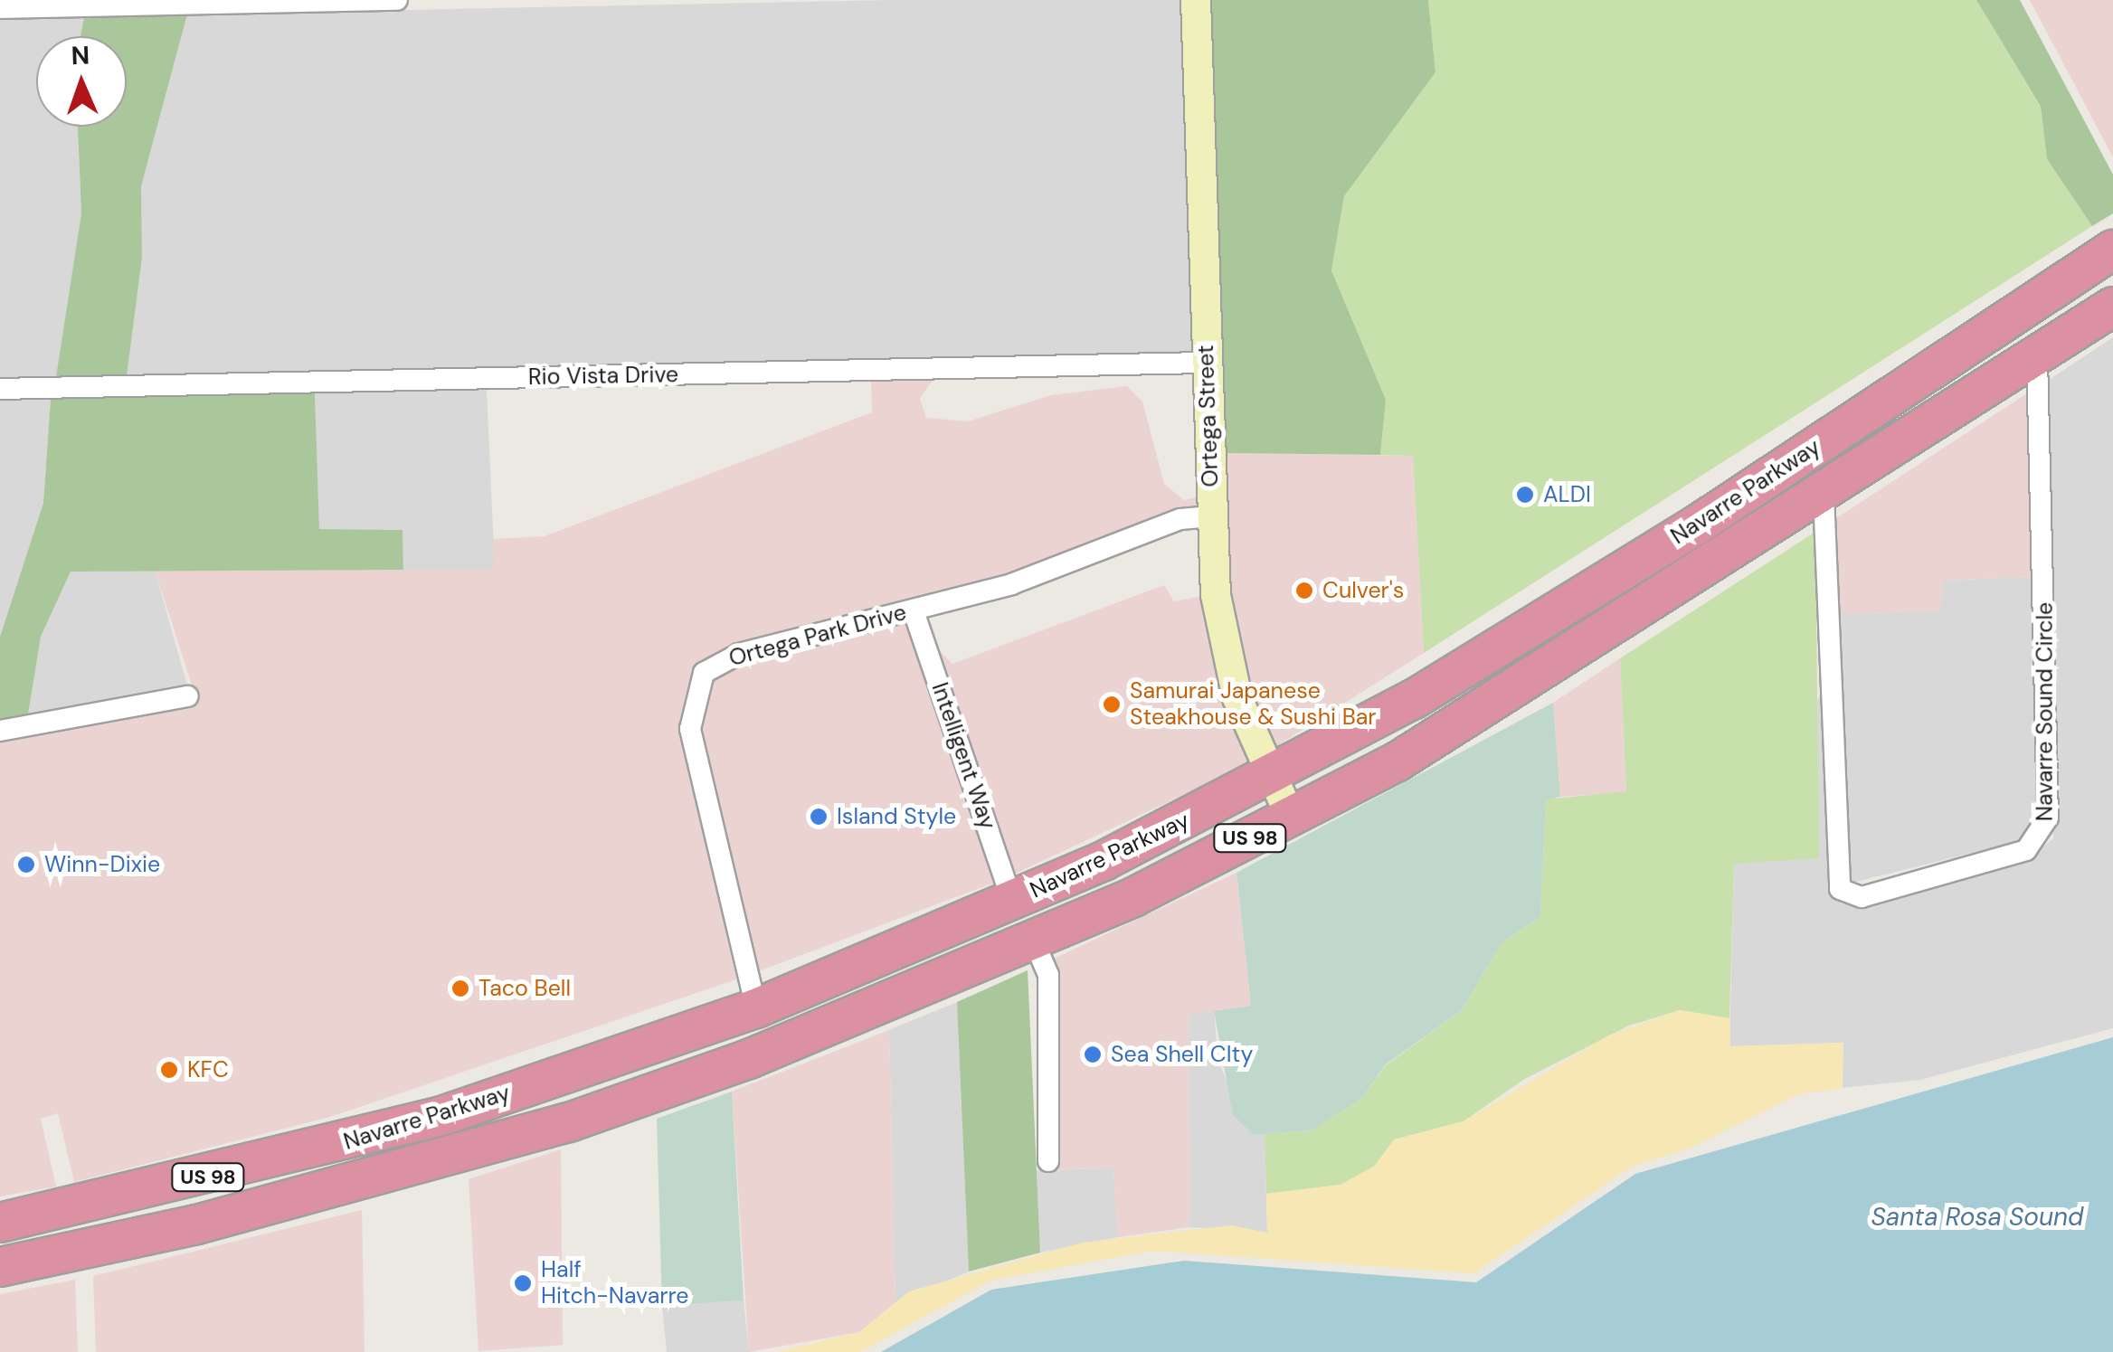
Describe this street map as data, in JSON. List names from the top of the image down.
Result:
{
  "streets": {
    "highway": ["Navarre Parkway", "US 98"],
    "street": [
      "Rio Vista Drive",
      "Ortega Street",
      "Ortega Park Drive",
      "Navarre Sound Circle",
      "Intelligent Way"
    ]
  },
  "crossings": [
    ["Rio Vista Drive", "Ortega Street"],
    ["Ortega Street", "Navarre Parkway"],
    ["Ortega Street", "Ortega Park Drive"],
    ["Navarre Parkway", "Ortega Park Drive"],
    ["Navarre Parkway", "Navarre Sound Circle"],
    ["Navarre Parkway", "Intelligent Way"],
    ["Ortega Park Drive", "Intelligent Way"]
  ],
  "water": ["Santa Rosa Sound"],
  "places": [
    "ALDI",
    "Culver's",
    "Samurai Japanese Steakhouse & Sushi Bar",
    "Island Style",
    "Winn-Dixie",
    "Taco Bell",
    "Sea Shell CIty",
    "KFC",
    "Half Hitch-Navarre"
  ],
  "north": "top"
}
